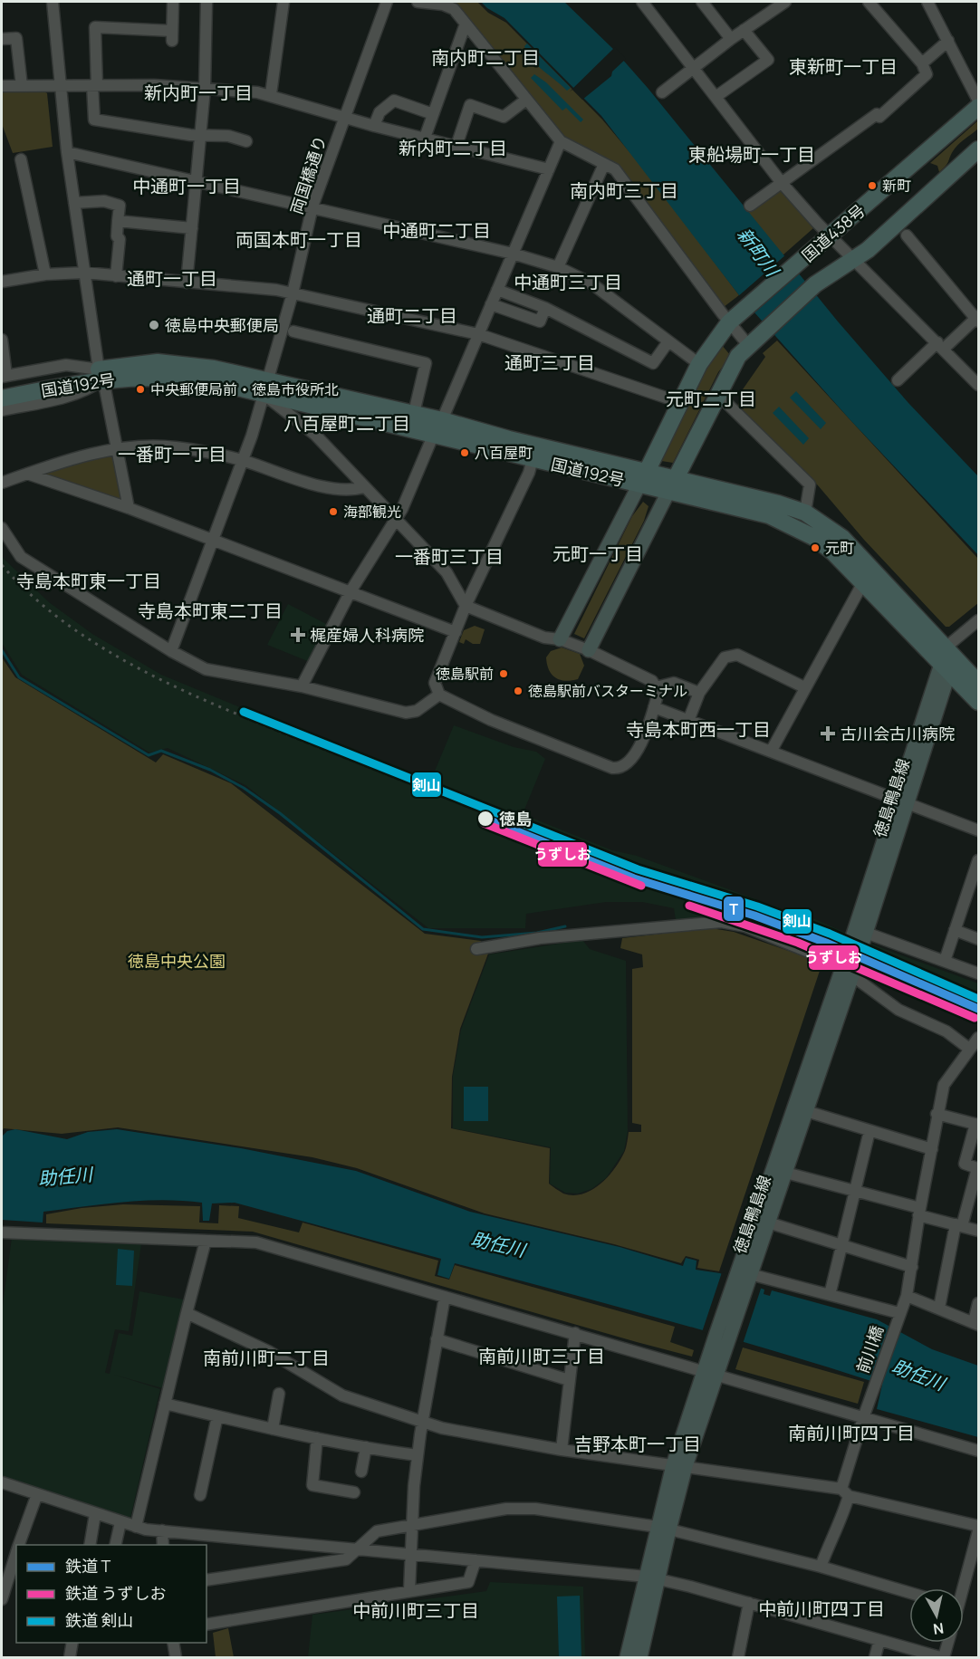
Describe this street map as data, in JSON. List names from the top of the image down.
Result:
{
  "streets": {
    "highway": ["国道438号", "国道192号"],
    "main road": ["徳島鴨島線"],
    "street": ["両国橋通り", "前川橋"]
  },
  "crossings": [
    ["両国橋通り", "国道192号"],
    ["国道438号", "国道192号"],
    ["国道192号", "徳島鴨島線"]
  ],
  "districts": [
    "南内町二丁目",
    "東新町一丁目",
    "新内町一丁目",
    "新内町二丁目",
    "東船場町一丁目",
    "中通町一丁目",
    "南内町三丁目",
    "中通町二丁目",
    "両国本町一丁目",
    "通町一丁目",
    "中通町三丁目",
    "通町二丁目",
    "通町三丁目",
    "元町二丁目",
    "八百屋町二丁目",
    "一番町一丁目",
    "元町一丁目",
    "一番町三丁目",
    "寺島本町東一丁目",
    "寺島本町東二丁目",
    "寺島本町西一丁目",
    "南前川町三丁目",
    "南前川町二丁目",
    "南前川町四丁目",
    "吉野本町一丁目",
    "中前川町四丁目",
    "中前川町三丁目"
  ],
  "water": ["新町川", "助任川"],
  "parks": ["徳島中央公園"],
  "places": {
    "other": [
      "新町",
      "徳島中央郵便局",
      "中央郵便局前・徳島市役所北",
      "八百屋町",
      "海部観光",
      "元町",
      "徳島駅前",
      "徳島駅前バスターミナル",
      "徳島"
    ],
    "health": ["梶産婦人科病院", "古川会古川病院"]
  },
  "lines": ["rail line 剣山", "rail line T", "rail line うずしお"],
  "legend": ["鉄道 T", "鉄道 うずしお", "鉄道 剣山"],
  "north": "bottom"
}
